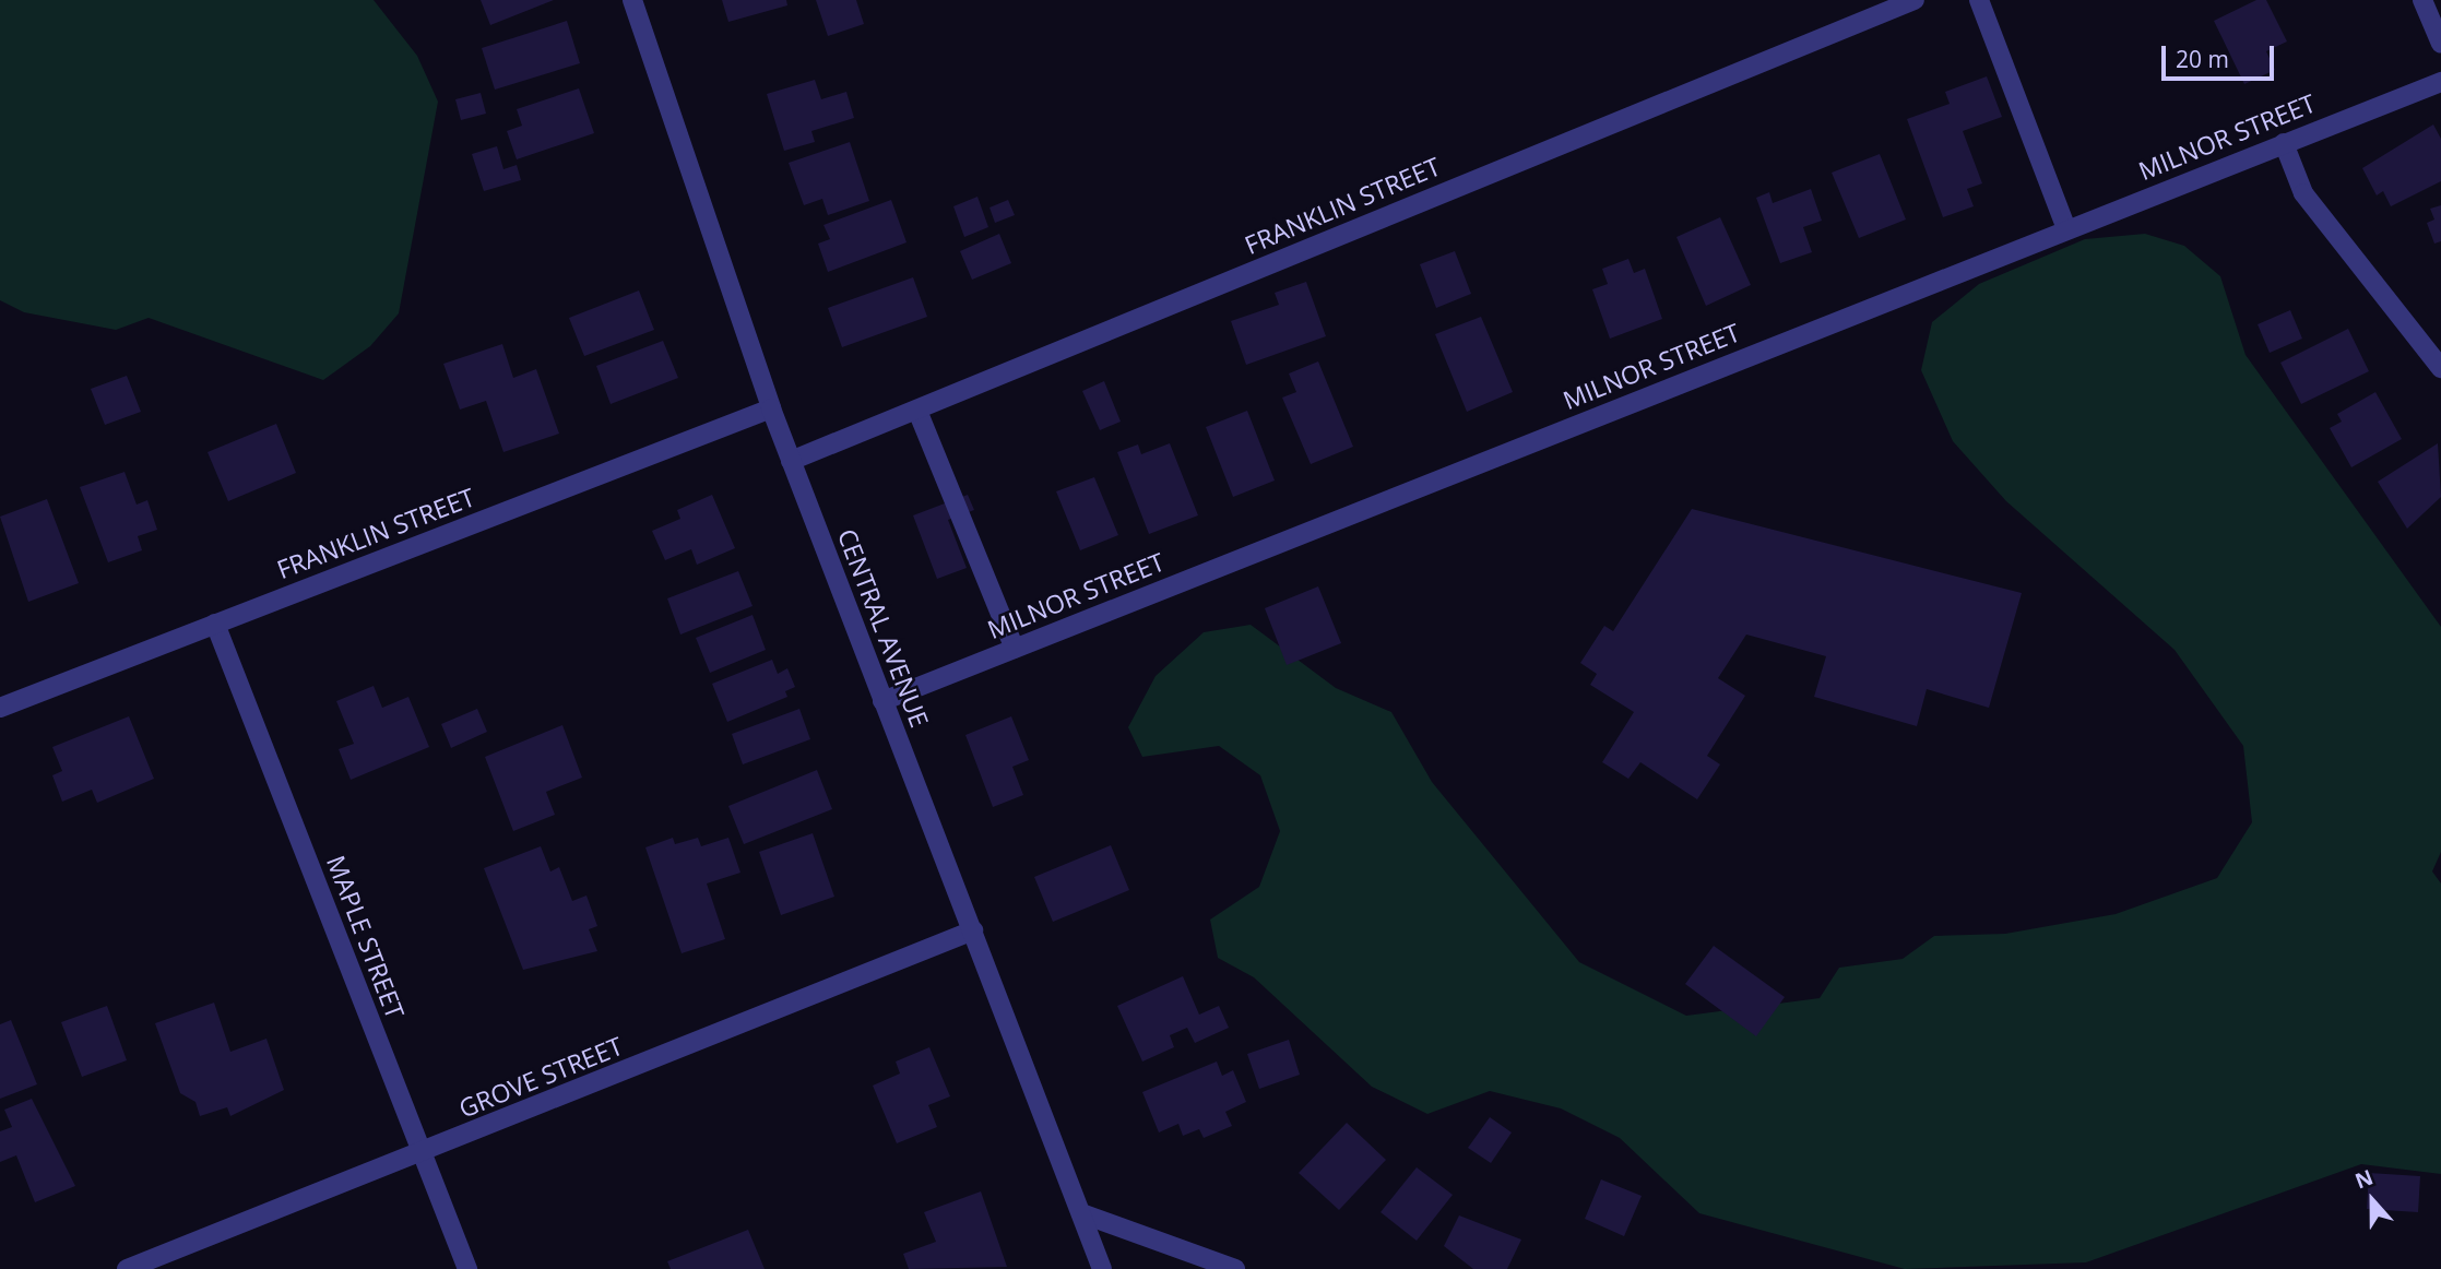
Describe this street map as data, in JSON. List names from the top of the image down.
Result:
{
  "streets": {
    "street": [
      "MILNOR STREET",
      "FRANKLIN STREET",
      "CENTRAL AVENUE",
      "MAPLE STREET",
      "GROVE STREET"
    ]
  },
  "crossings": [
    ["MILNOR STREET", "CENTRAL AVENUE"],
    ["FRANKLIN STREET", "CENTRAL AVENUE"],
    ["FRANKLIN STREET", "MAPLE STREET"],
    ["CENTRAL AVENUE", "GROVE STREET"],
    ["MAPLE STREET", "GROVE STREET"]
  ],
  "scale_bar": "20 m",
  "north": "top"
}
